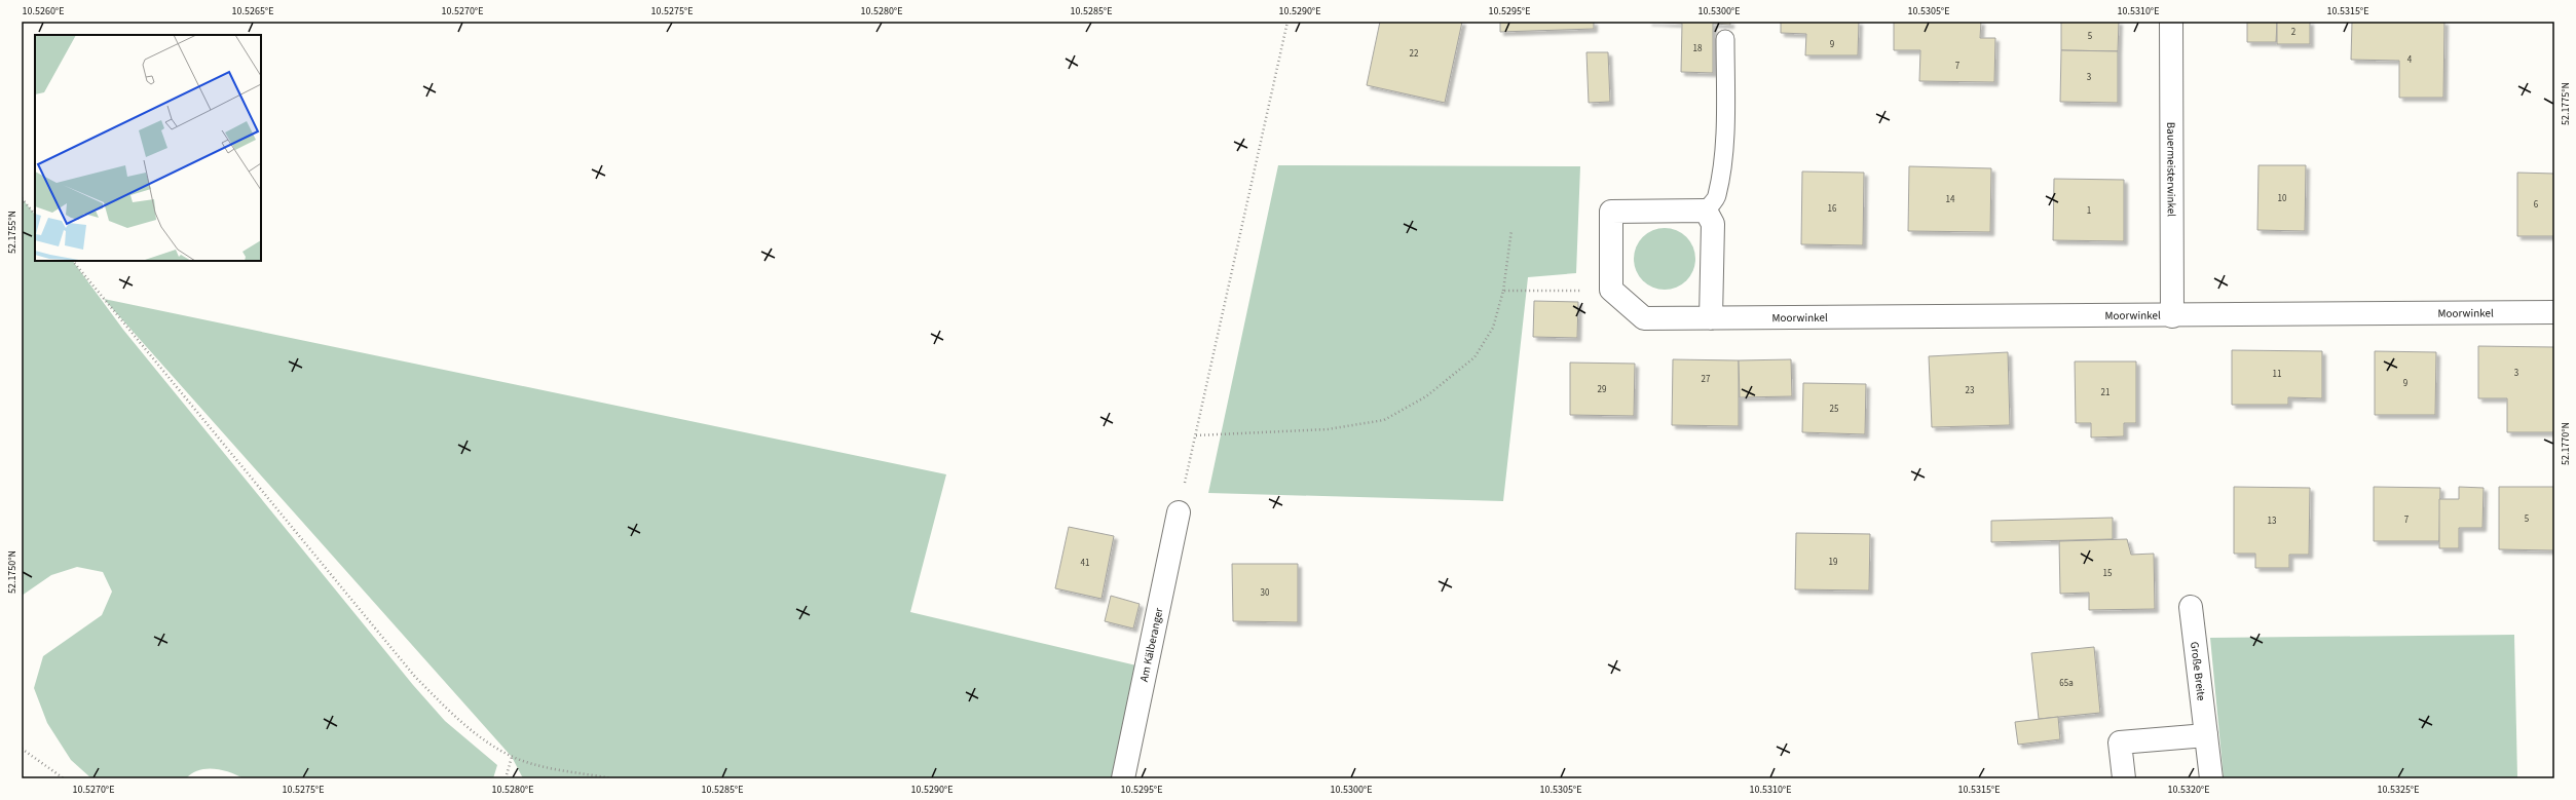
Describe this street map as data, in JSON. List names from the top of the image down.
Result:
{
  "streets": {
    "street": [
      "Bauermeisterwinkel",
      "Moorwinkel",
      "Am Kälberanger",
      "Große Breite"
    ]
  },
  "crossings": [
    ["Bauermeisterwinkel", "Moorwinkel"]
  ],
  "house_numbers": [
    "2",
    "5",
    "9",
    "18",
    "22",
    "4",
    "7",
    "3",
    "10",
    "14",
    "6",
    "16",
    "1",
    "3",
    "11",
    "27",
    "9",
    "29",
    "23",
    "21",
    "25",
    "5",
    "7",
    "13",
    "19",
    "41",
    "15",
    "30",
    "65a"
  ],
  "coordinates": [
    "10.5260°E",
    "10.5265°E",
    "10.5270°E",
    "10.5275°E",
    "10.5280°E",
    "10.5285°E",
    "10.5290°E",
    "10.5295°E",
    "10.5300°E",
    "10.5305°E",
    "10.5310°E",
    "10.5315°E",
    "52.1775°N",
    "52.1755°N",
    "52.1770°N",
    "52.1750°N",
    "10.5320°E",
    "10.5325°E"
  ]
}
